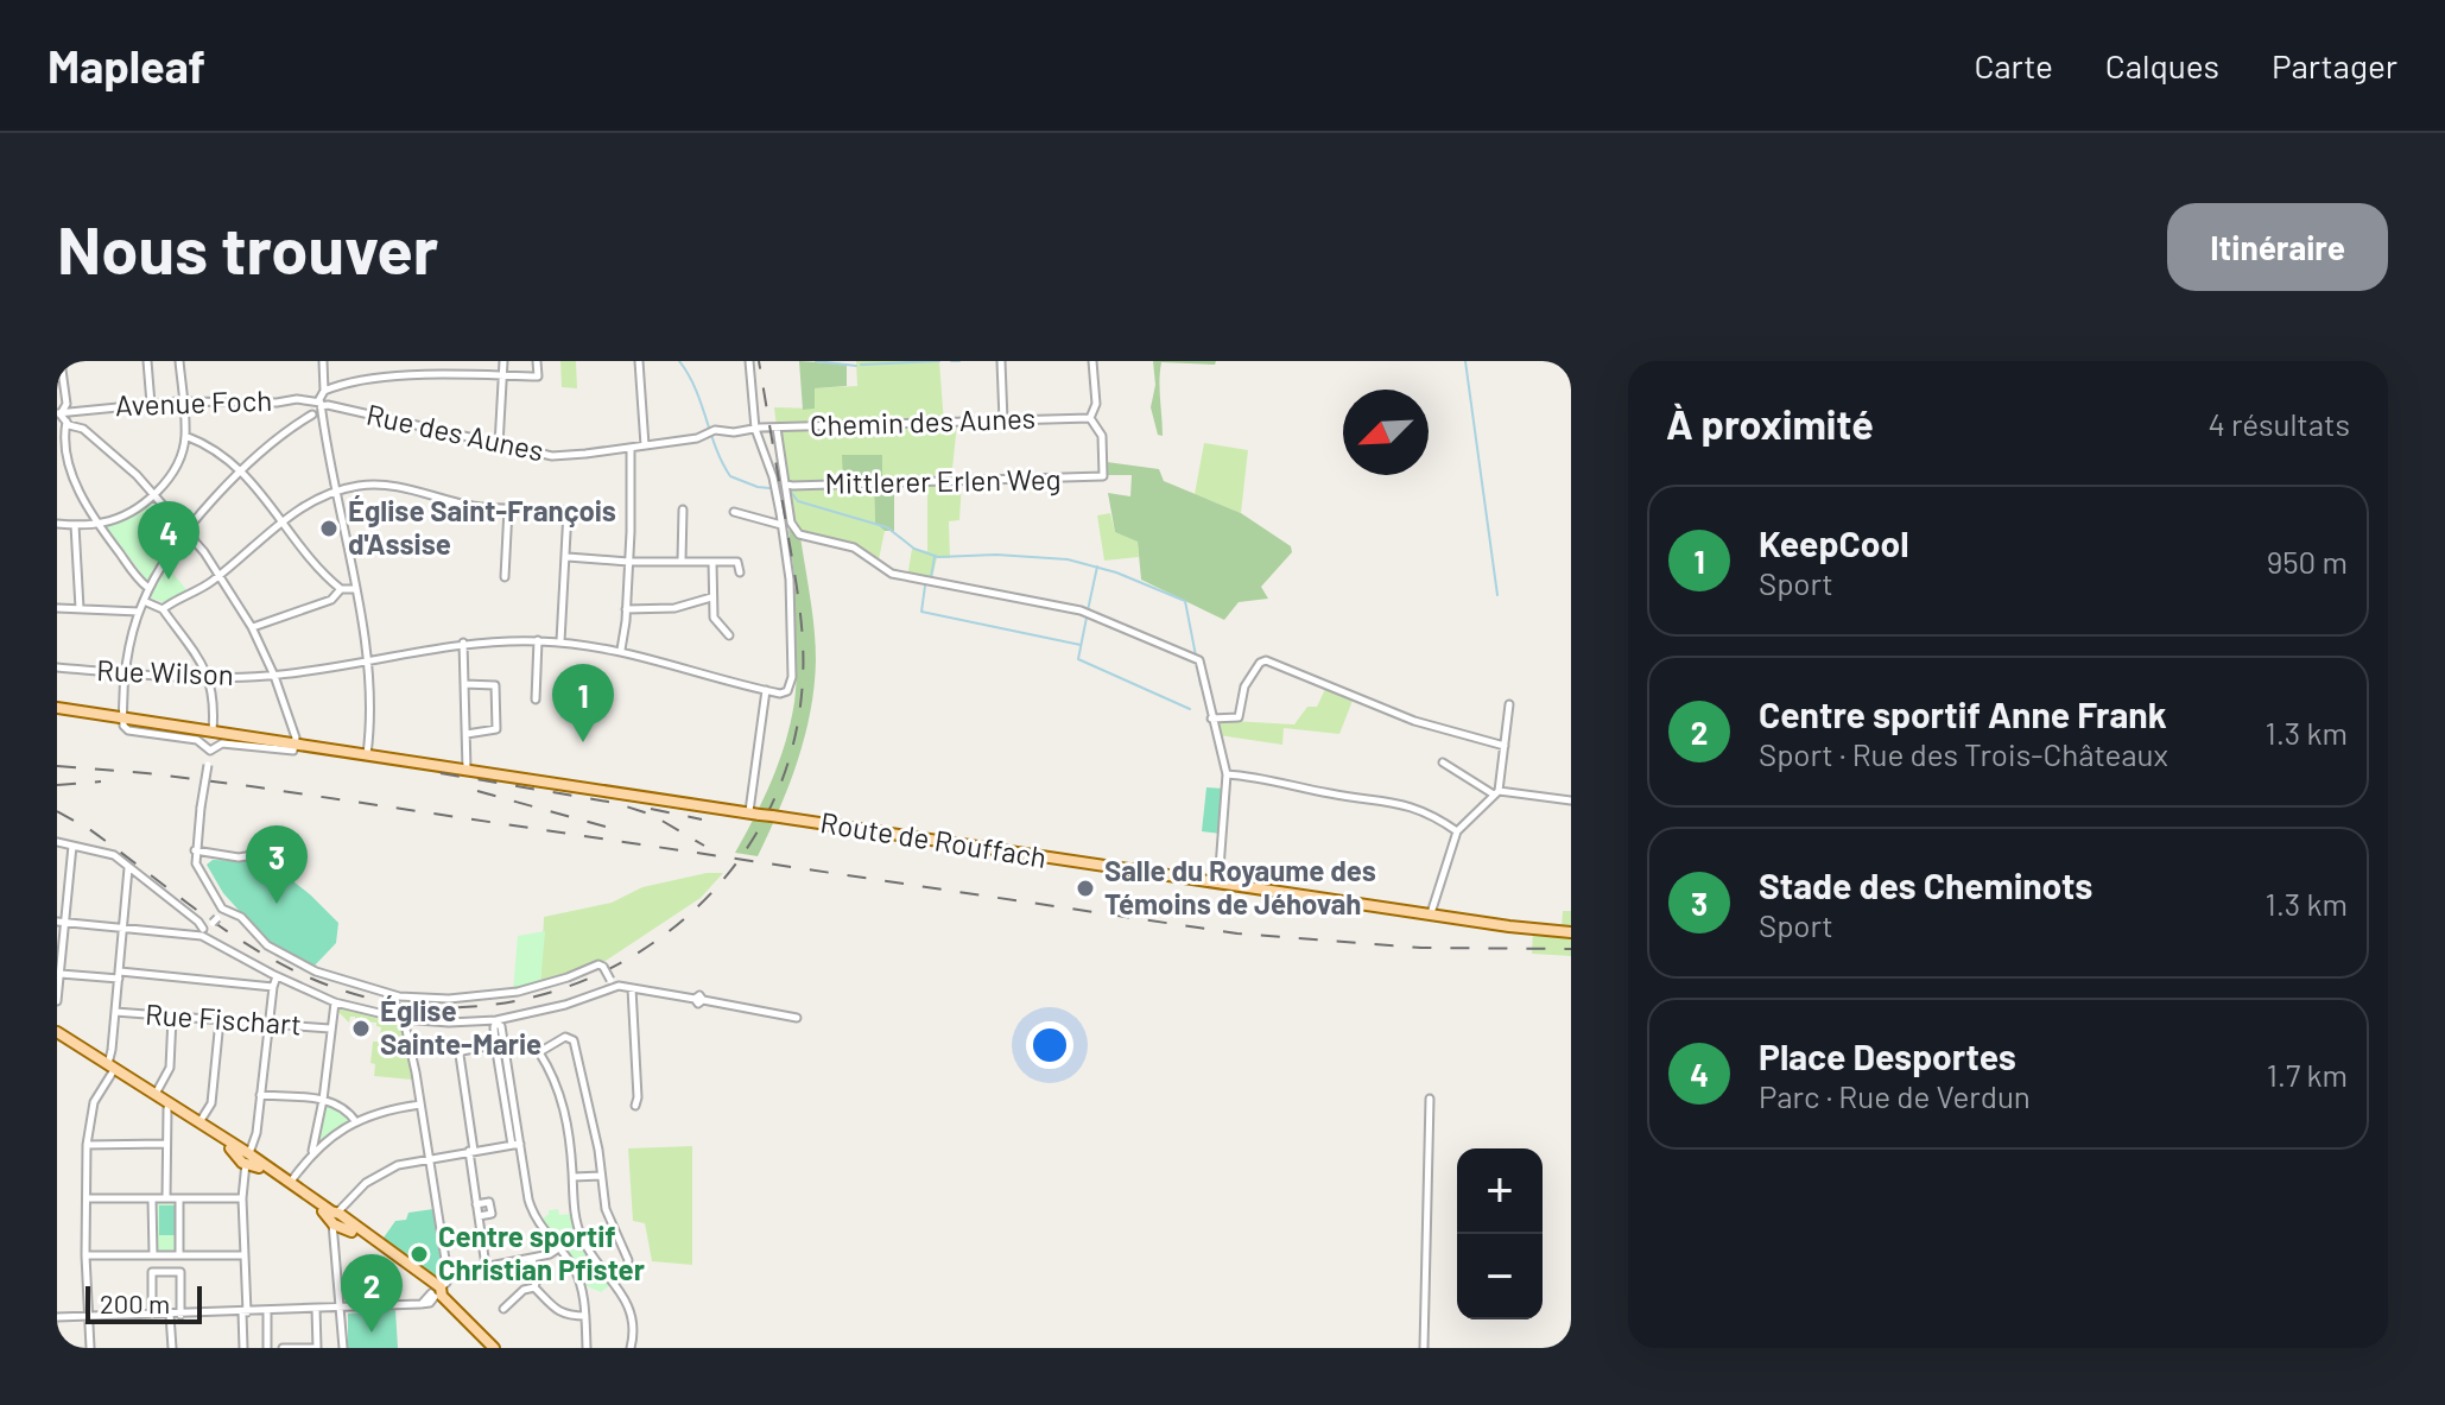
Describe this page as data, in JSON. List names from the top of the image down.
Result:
{
  "streets": {
    "main road": ["Route de Rouffach"],
    "street": [
      "Avenue Foch",
      "Chemin des Aunes",
      "Rue des Aunes",
      "Mittlerer Erlen Weg",
      "Rue Wilson",
      "Rue Fischart"
    ]
  },
  "crossings": [
    ["Avenue Foch", "Rue des Aunes"],
    ["Chemin des Aunes", "Rue des Aunes"],
    ["Chemin des Aunes", "Mittlerer Erlen Weg"]
  ],
  "places": [
    "Église Saint-François d'Assise",
    "Salle du Royaume des Témoins de Jéhovah",
    "Église Sainte-Marie",
    "Centre sportif Christian Pfister"
  ],
  "scale_bar": "200 m",
  "north": "bottom left",
  "page": {
    "header": "Mapleaf",
    "nav": ["Carte", "Calques", "Partager"],
    "buttons": "Itinéraire",
    "title": "Nous trouver",
    "heading": ["À proximité", "4 résultats"],
    "list": [
      {
        "mark": "1",
        "name": "KeepCool",
        "note": "Sport",
        "value": "950 m"
      },
      {
        "mark": "2",
        "name": "Centre sportif Anne Frank",
        "note": "Sport · Rue des Trois-Châteaux",
        "value": "1.3 km"
      },
      {
        "mark": "3",
        "name": "Stade des Cheminots",
        "note": "Sport",
        "value": "1.3 km"
      },
      {
        "mark": "4",
        "name": "Place Desportes",
        "note": "Parc · Rue de Verdun",
        "value": "1.7 km"
      }
    ],
    "pins": [
      "4",
      "1",
      "3",
      "2"
    ],
    "map_buttons": ["+", "−"],
    "scale": "200 m"
  }
}
